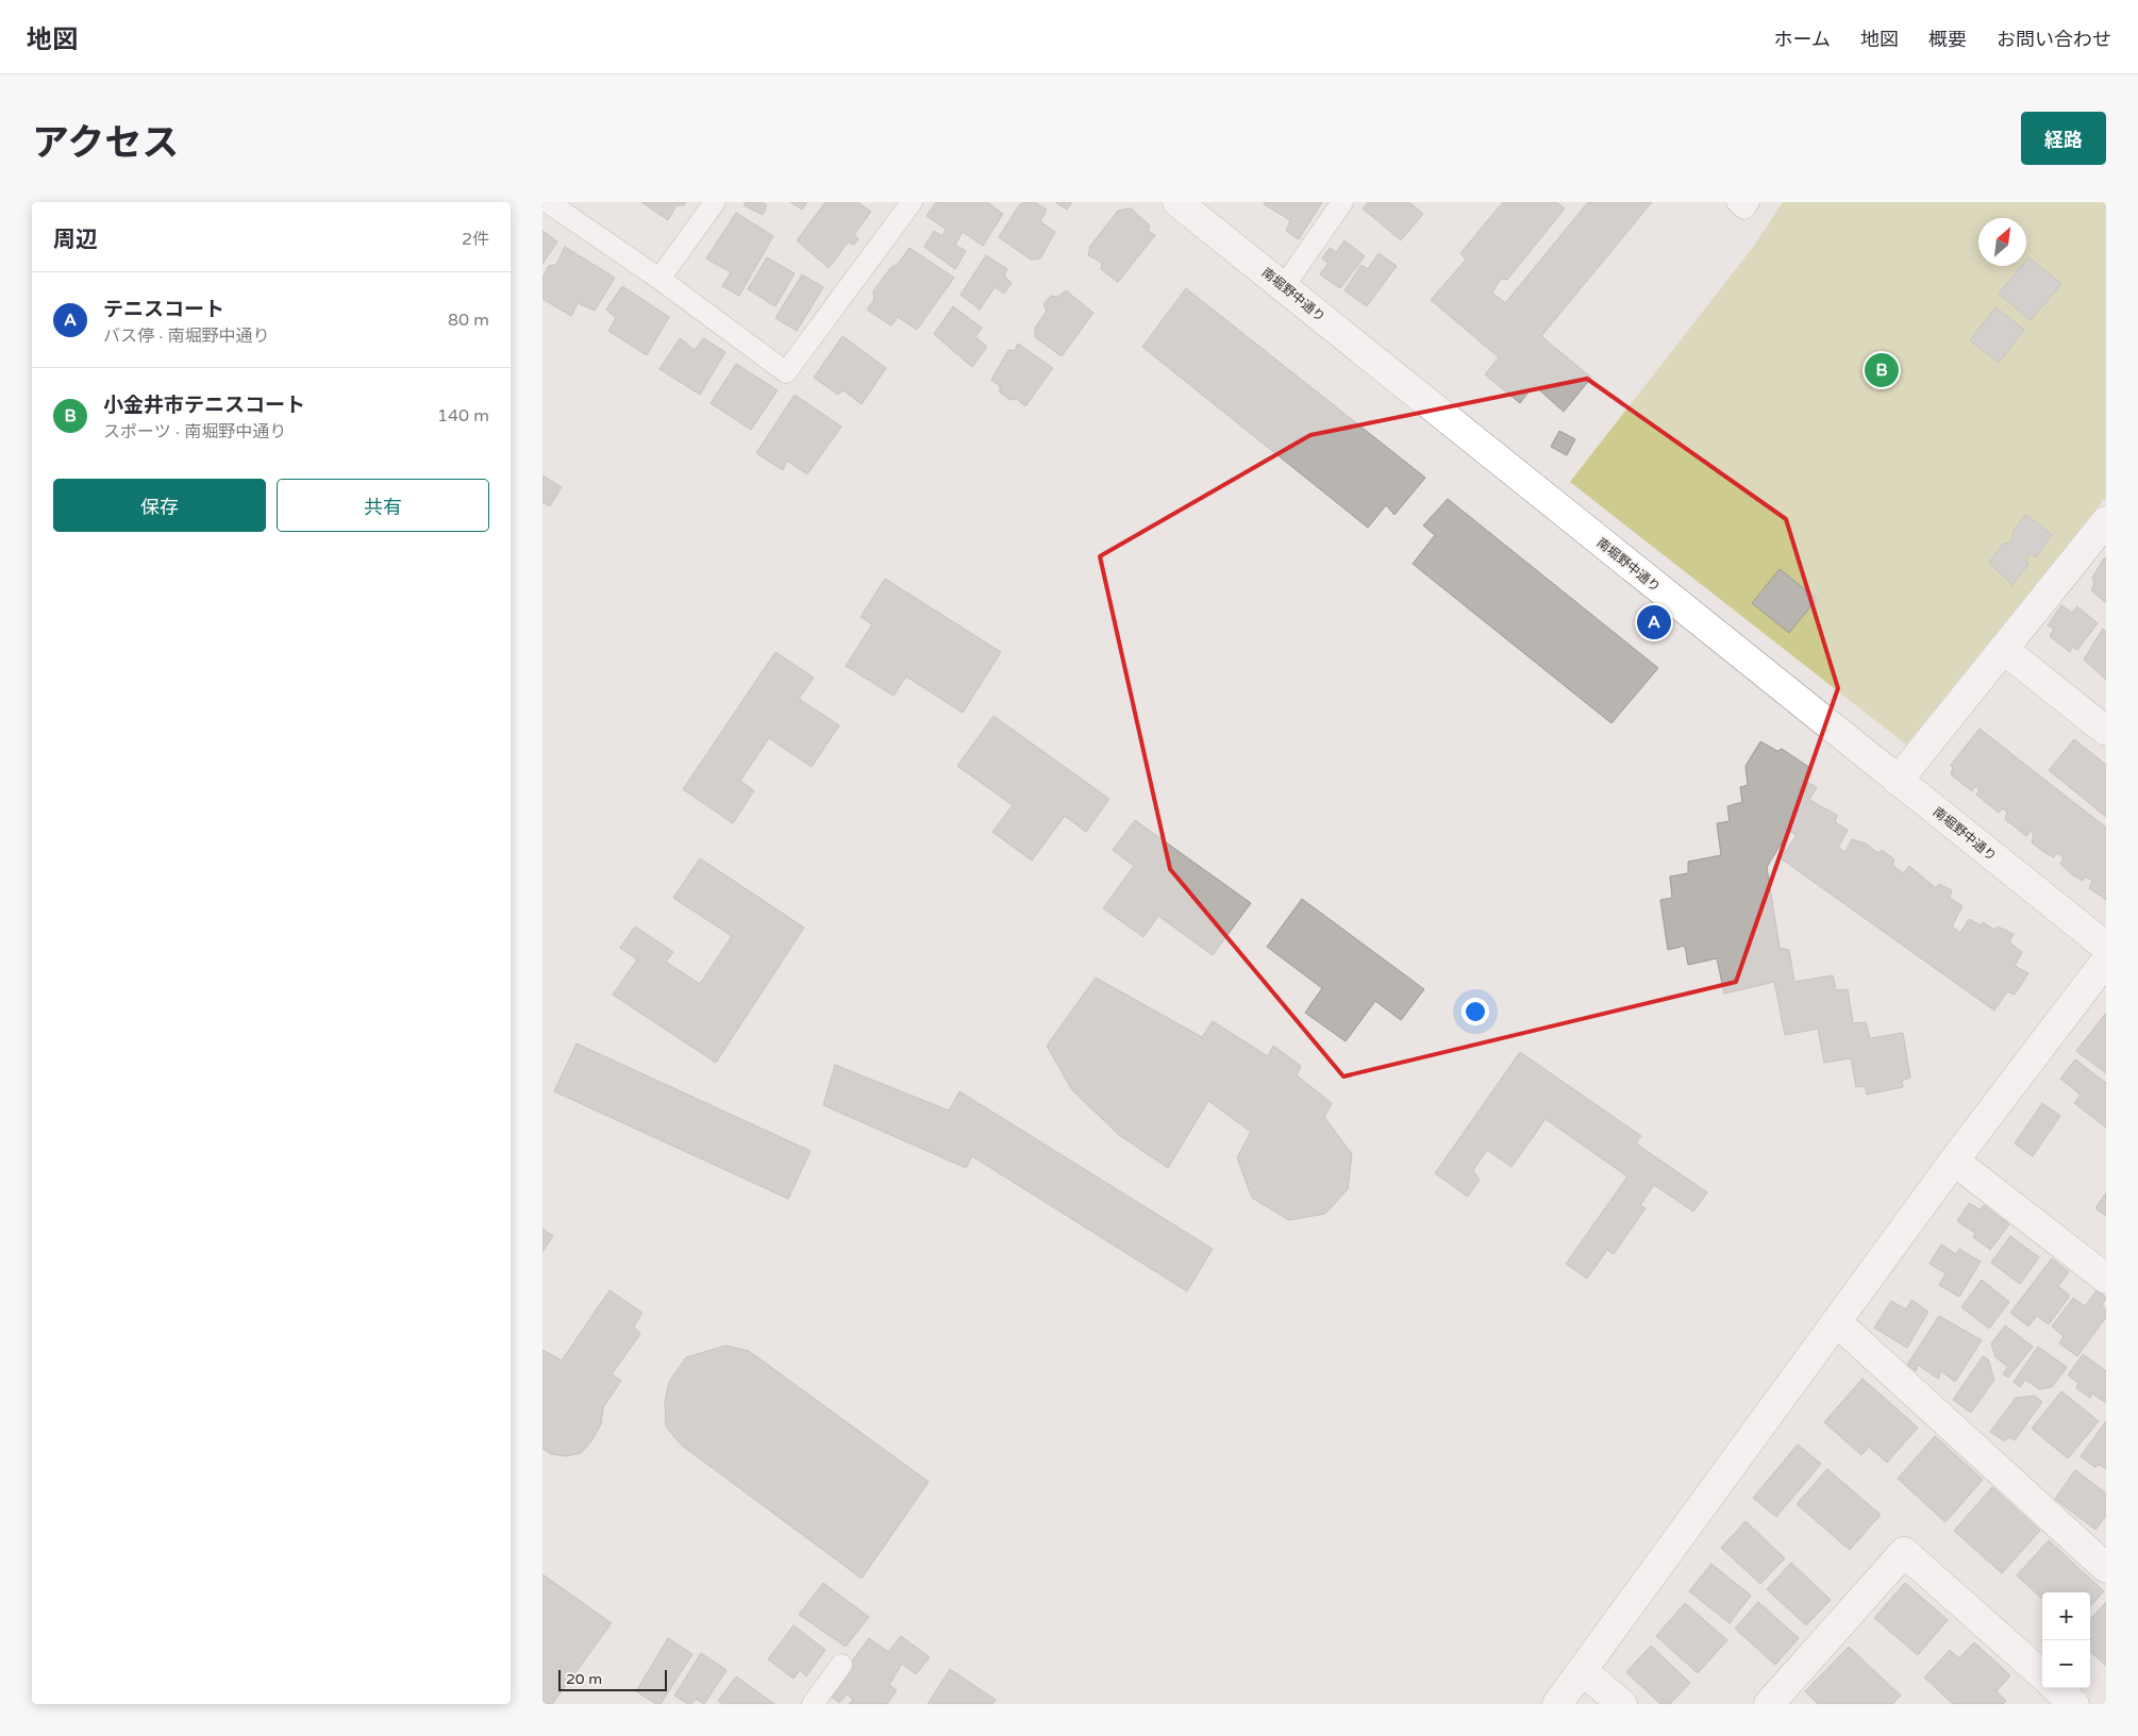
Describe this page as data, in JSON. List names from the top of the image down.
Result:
{
  "streets": {
    "street": ["南堀野中通り"]
  },
  "scale_bar": "20 m",
  "north": "top right",
  "page": {
    "header": "地図",
    "nav": [
      "ホーム",
      "地図",
      "概要",
      "お問い合わせ"
    ],
    "title": "アクセス",
    "buttons": [
      "経路",
      ["保存", "共有"]
    ],
    "heading": ["周辺", "2件"],
    "list": [
      {
        "mark": "A",
        "name": "テニスコート",
        "note": "バス停 · 南堀野中通り",
        "value": "80 m"
      },
      {
        "mark": "B",
        "name": "小金井市テニスコート",
        "note": "スポーツ · 南堀野中通り",
        "value": "140 m"
      }
    ],
    "pins": ["B", "A"],
    "map_buttons": ["+", "−"],
    "scale": "20 m"
  }
}
